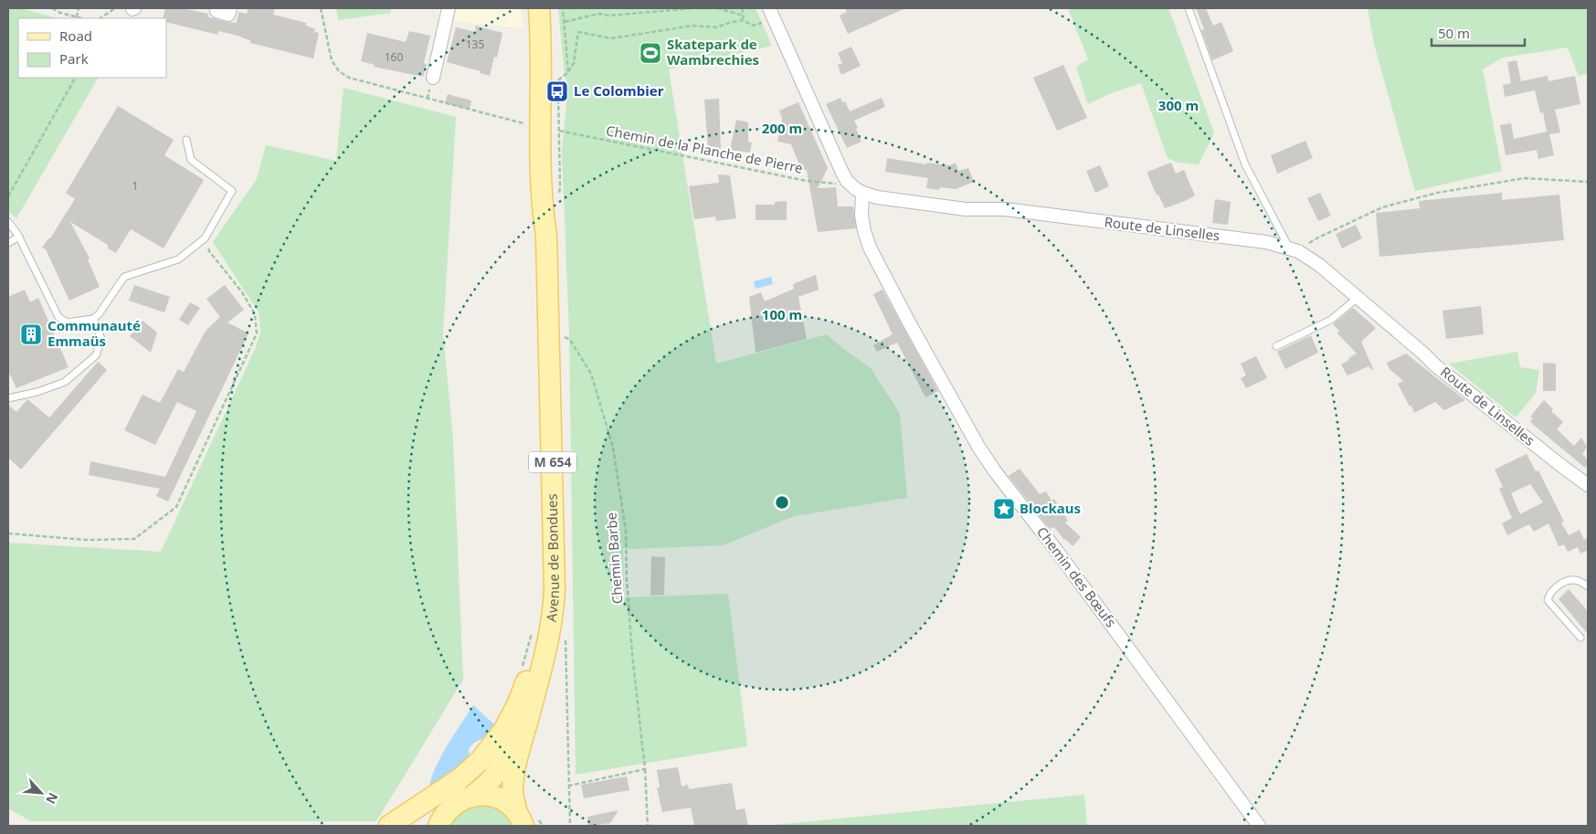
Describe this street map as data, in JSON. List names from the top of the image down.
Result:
{
  "streets": {
    "main road": ["M 654", "Avenue de Bondues"],
    "street": ["Route de Linselles", "Chemin des Bœufs"],
    "path": ["Chemin de la Planche de Pierre", "Chemin Barbe"]
  },
  "crossings": [
    ["Chemin de la Planche de Pierre", "Route de Linselles"],
    ["Chemin de la Planche de Pierre", "Avenue de Bondues"],
    ["Route de Linselles", "Chemin des Bœufs"]
  ],
  "places": {
    "sports": ["Skatepark de Wambrechies"],
    "bus stop": ["Le Colombier"],
    "building": ["Communauté Emmaüs"],
    "place": ["Blockaus"]
  },
  "house_numbers": ["135", "160", "1"],
  "legend": ["Road", "Park"],
  "scale_bar": "50 m",
  "north": "bottom right",
  "rings": ["300 m", "200 m", "100 m"]
}
